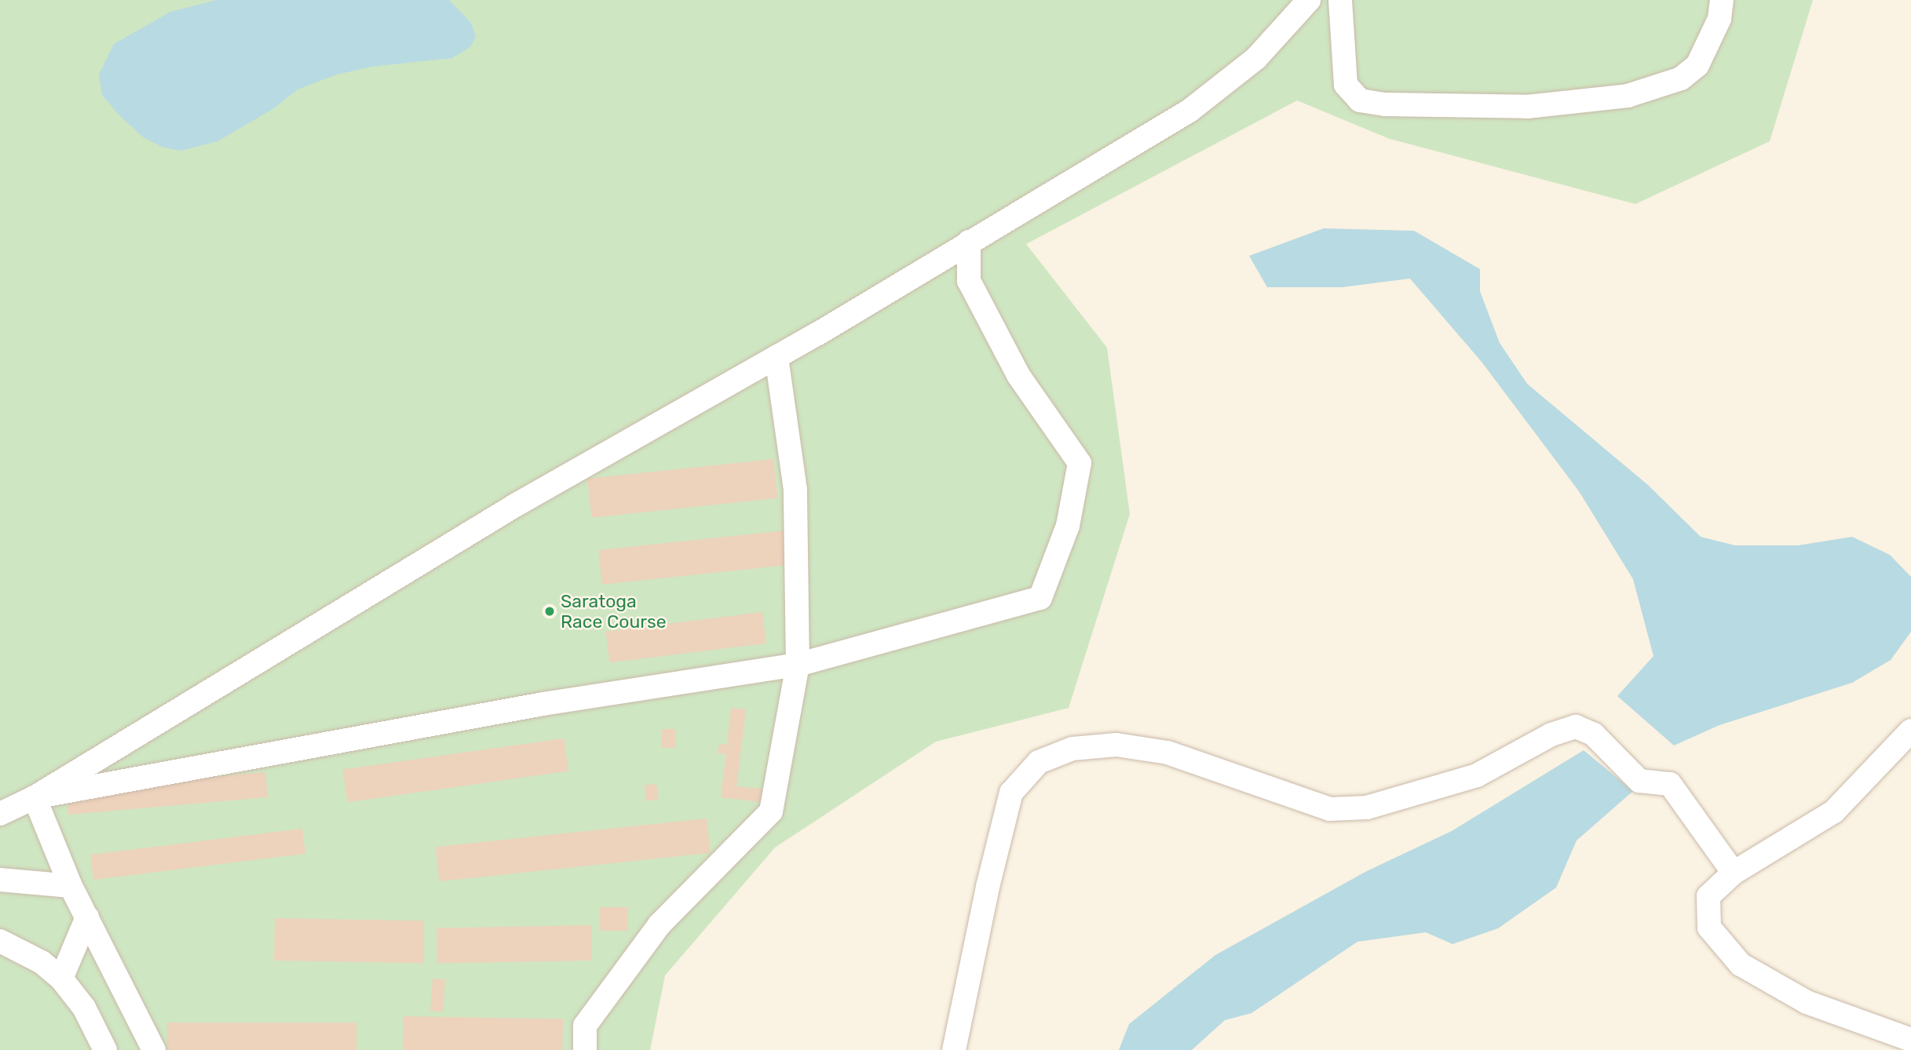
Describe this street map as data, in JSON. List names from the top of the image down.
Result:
{
  "places": ["Saratoga Race Course"]
}
